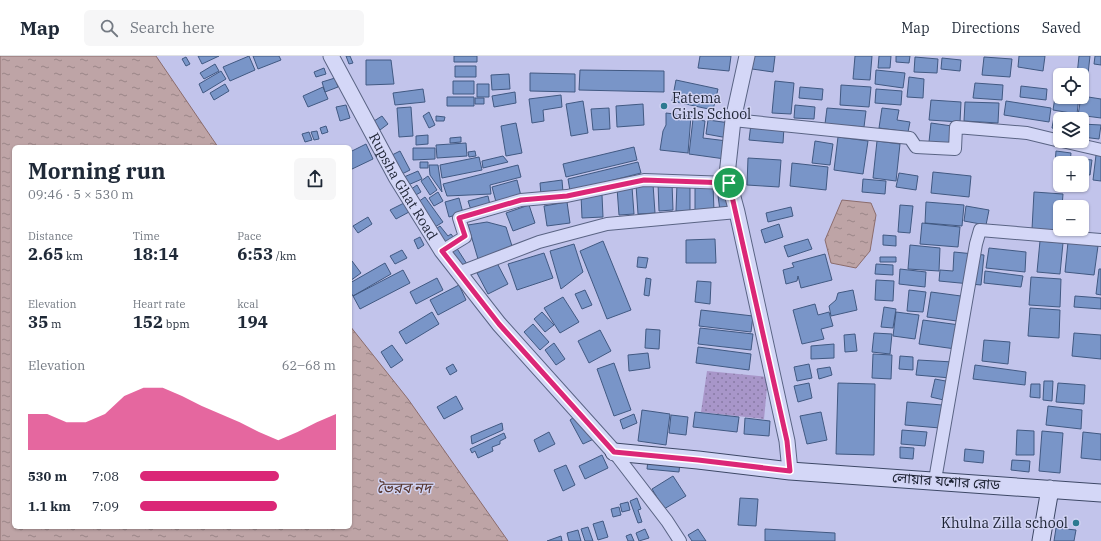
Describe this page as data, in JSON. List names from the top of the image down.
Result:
{
  "streets": {
    "main road": ["লোয়ার যশোর রোড"],
    "street": ["Rupsha Ghat Road"]
  },
  "crossings": [
    ["Rupsha Ghat Road", "লোয়ার যশোর রোড"]
  ],
  "water": ["ভৈরব নদ"],
  "places": ["Fatema Girls School", "Khulna Zilla school"],
  "page": {
    "header": "Map",
    "search": "Search here",
    "nav": ["Map", "Directions", "Saved"],
    "map_buttons": ["+", "−"],
    "heading": ["Morning run", "09:46 · 5 × 530 m"],
    "stats": [
      ["Distance", "2.65 km"],
      ["Time", "18:14"],
      ["Pace", "6:53 /km"],
      ["Elevation", "35 m"],
      ["Heart rate", "152 bpm"],
      ["kcal", "194"]
    ],
    "chart": ["Elevation", "62–68 m"],
    "list": [
      {
        "name": "530 m",
        "note": "7:08"
      },
      {
        "name": "1.1 km",
        "note": "7:09"
      }
    ]
  }
}
